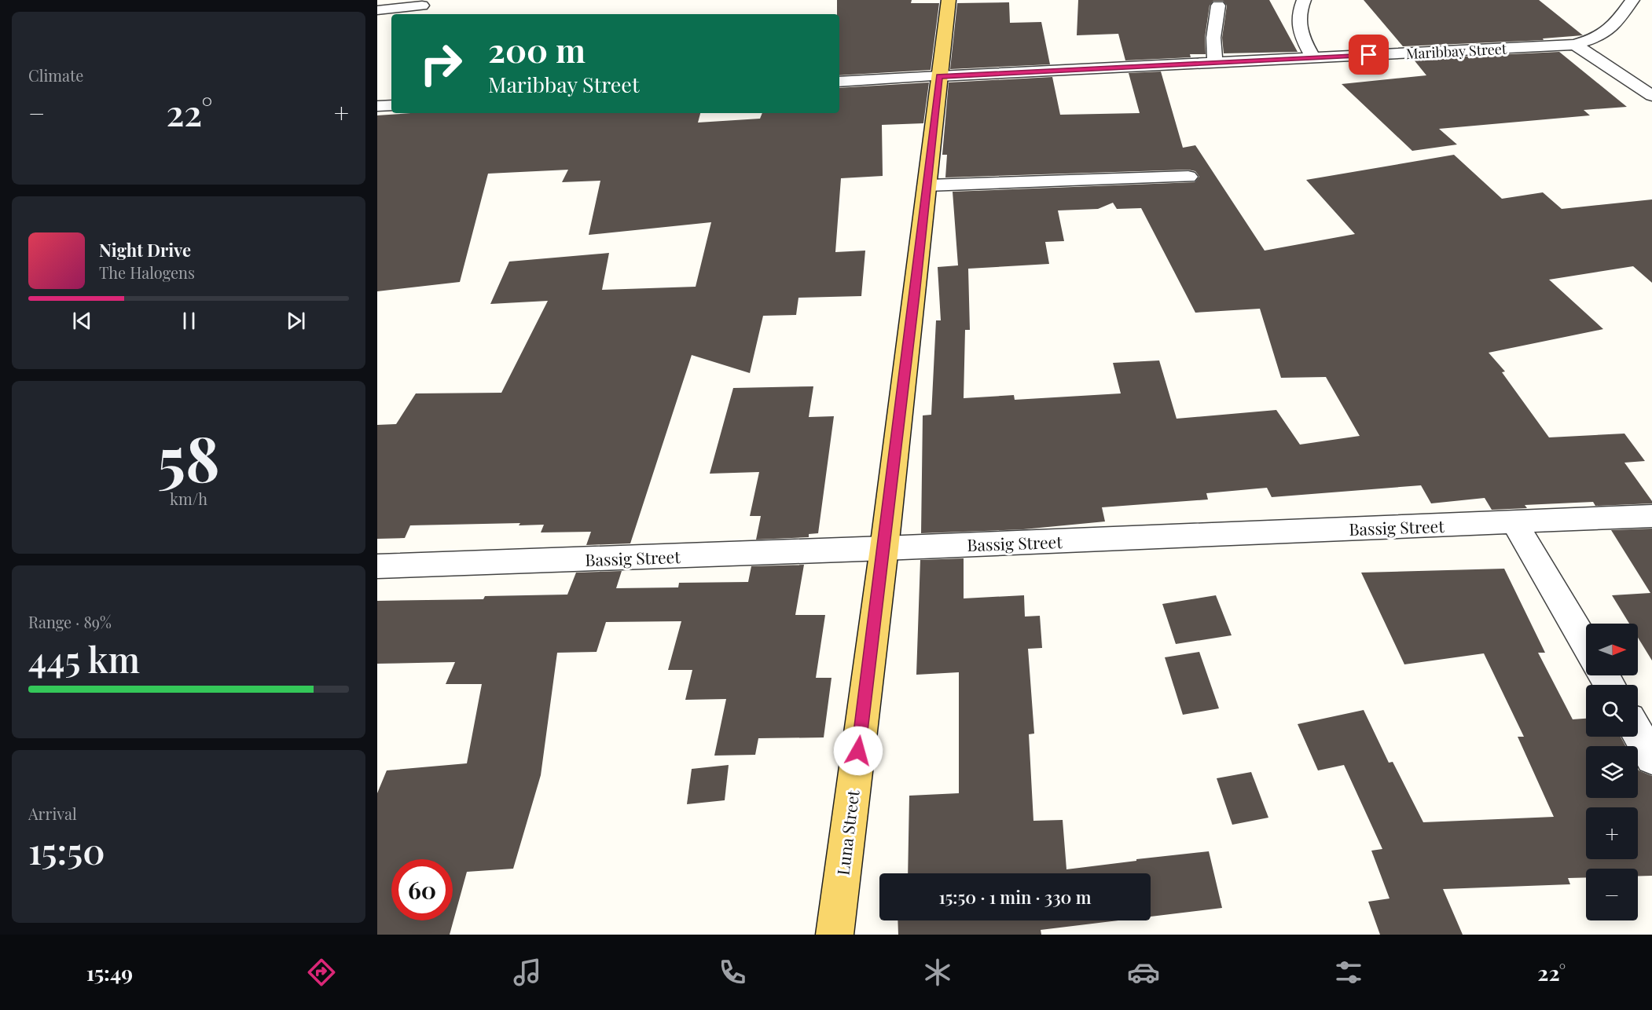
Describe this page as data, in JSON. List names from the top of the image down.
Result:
{
  "streets": {
    "main road": ["Luna Street"],
    "street": ["Maribbay Street", "Bassig Street"]
  },
  "crossings": [
    ["Maribbay Street", "Luna Street"],
    ["Bassig Street", "Luna Street"]
  ],
  "north": "right",
  "page": {
    "tile": [
      "Climate",
      ["58", "km/h"],
      ["Range · 89%", "445 km"],
      ["Arrival", "15:50"]
    ],
    "turn": ["200 m", "Maribbay Street"],
    "heat": ["−", "22°", "+"],
    "song": ["Night Drive", "The Halogens"],
    "map_buttons": ["+", "−"],
    "limit": "60",
    "trip": "15:50 · 1 min · 330 m",
    "tabs": ["15:49", "22°"]
  }
}
